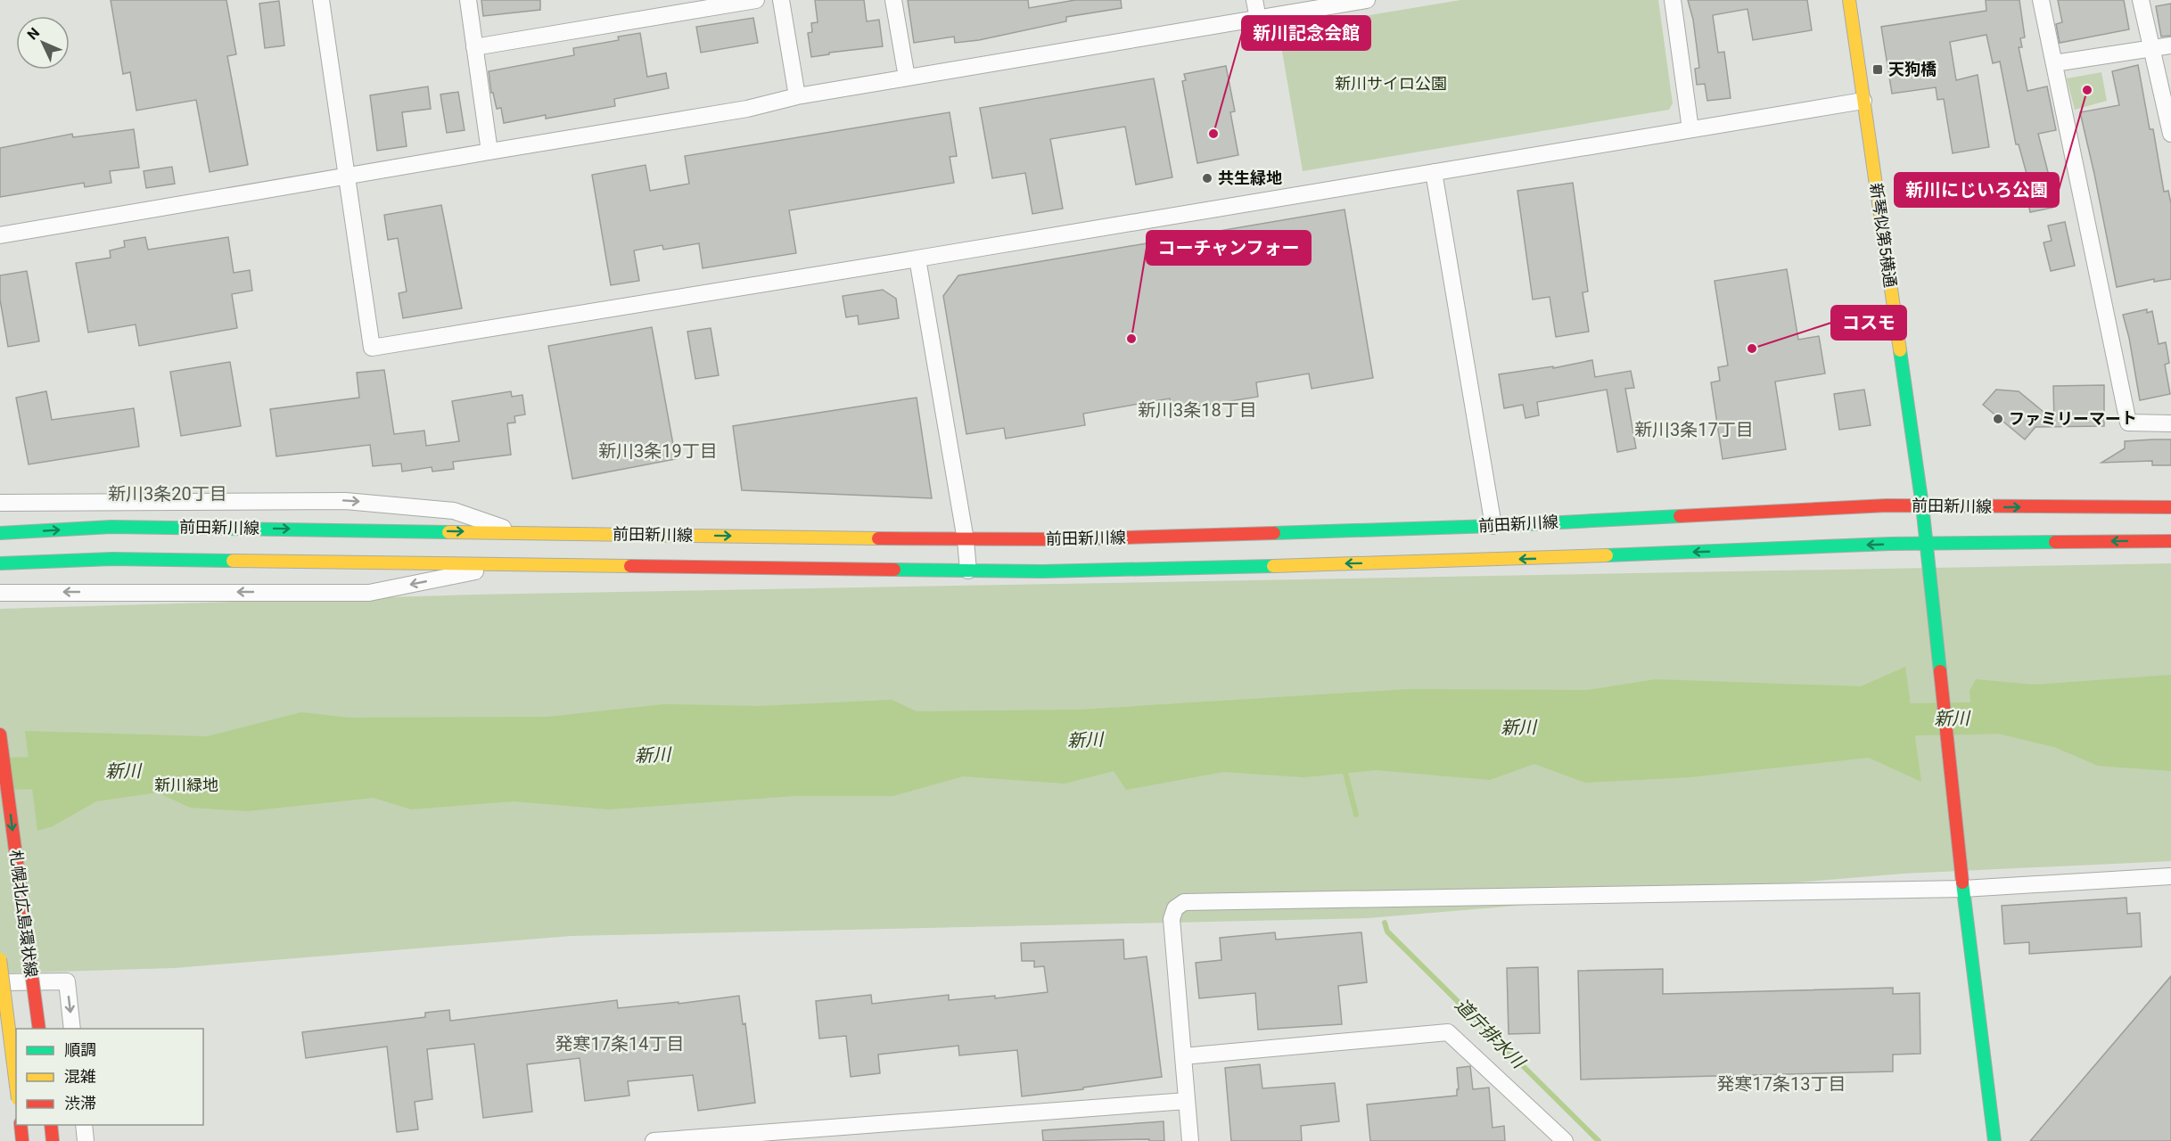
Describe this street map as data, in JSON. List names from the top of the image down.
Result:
{
  "streets": {
    "main road": ["新琴似第5横通", "前田新川線", "札幌北広島環状線"]
  },
  "crossings": [
    ["新琴似第5横通", "前田新川線"]
  ],
  "one_way": ["札幌北広島環状線"],
  "districts": [
    "新川3条18丁目",
    "新川3条17丁目",
    "新川3条19丁目",
    "新川3条20丁目",
    "発寒17条14丁目",
    "発寒17条13丁目"
  ],
  "water": ["新川", "道庁排水川"],
  "parks": ["新川サイロ公園", "新川緑地"],
  "places": {
    "transit": ["天狗橋"],
    "other": [
      "新川にじいろ公園",
      "新川記念会館",
      "共生緑地",
      "コーチャンフォー",
      "コスモ",
      "ファミリーマート"
    ]
  },
  "legend": ["順調", "混雑", "渋滞"],
  "north": "top left"
}
